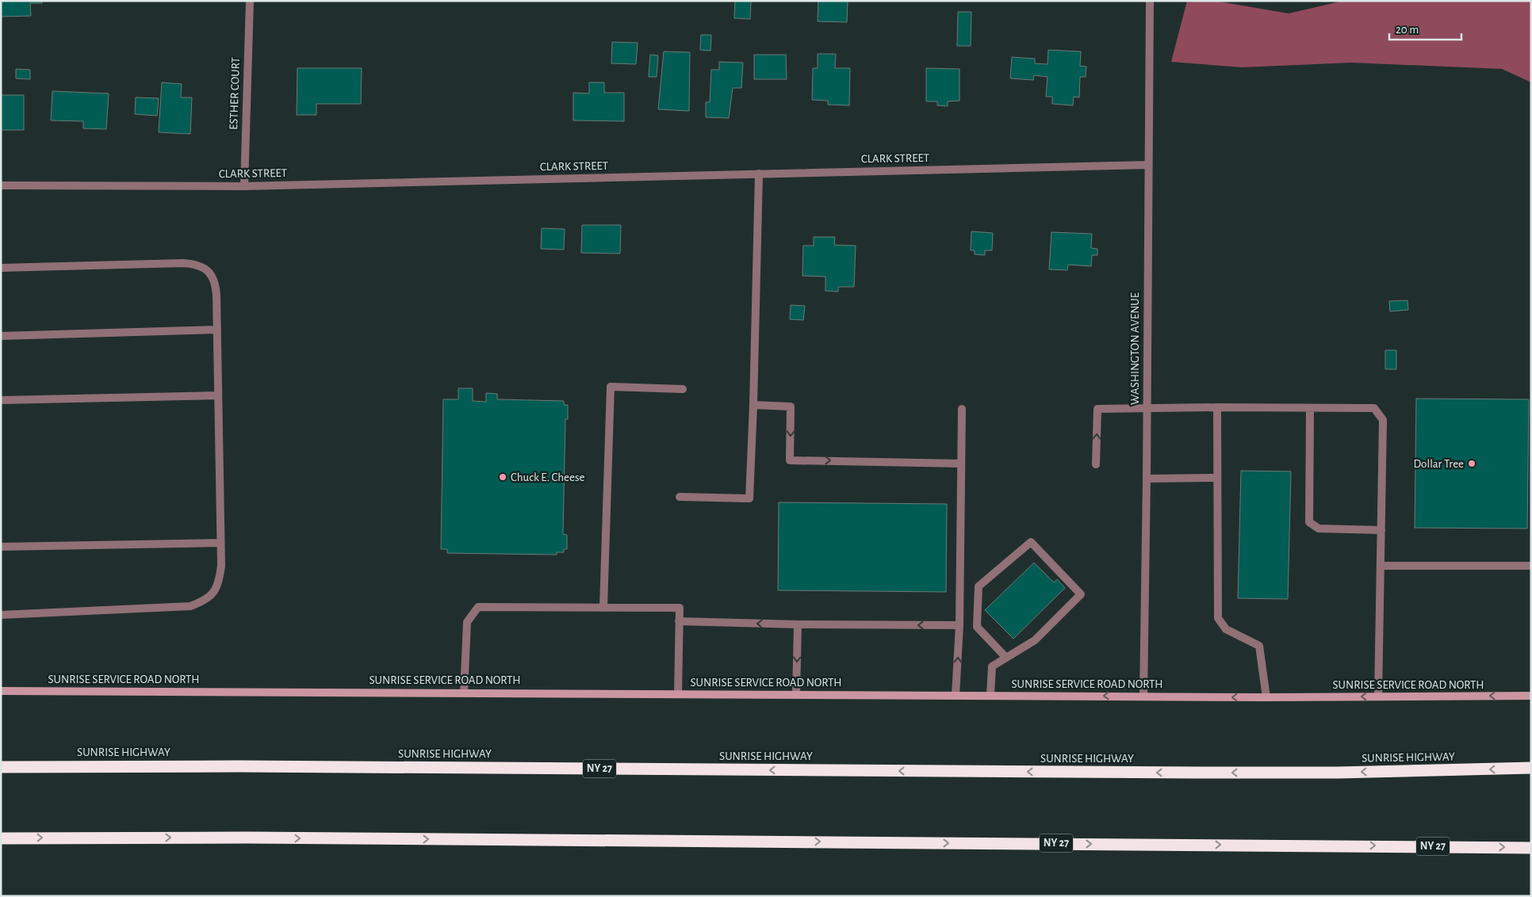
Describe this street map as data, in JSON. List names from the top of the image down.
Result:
{
  "streets": {
    "highway": ["SUNRISE HIGHWAY", "NY 27"],
    "main road": ["SUNRISE SERVICE ROAD NORTH"],
    "street": ["ESTHER COURT", "CLARK STREET", "WASHINGTON AVENUE"]
  },
  "crossings": [
    ["ESTHER COURT", "CLARK STREET"],
    ["CLARK STREET", "WASHINGTON AVENUE"],
    ["WASHINGTON AVENUE", "SUNRISE SERVICE ROAD NORTH"]
  ],
  "one_way": ["SUNRISE SERVICE ROAD NORTH"],
  "places": ["Dollar Tree", "Chuck E. Cheese"],
  "scale_bar": "20 m"
}
